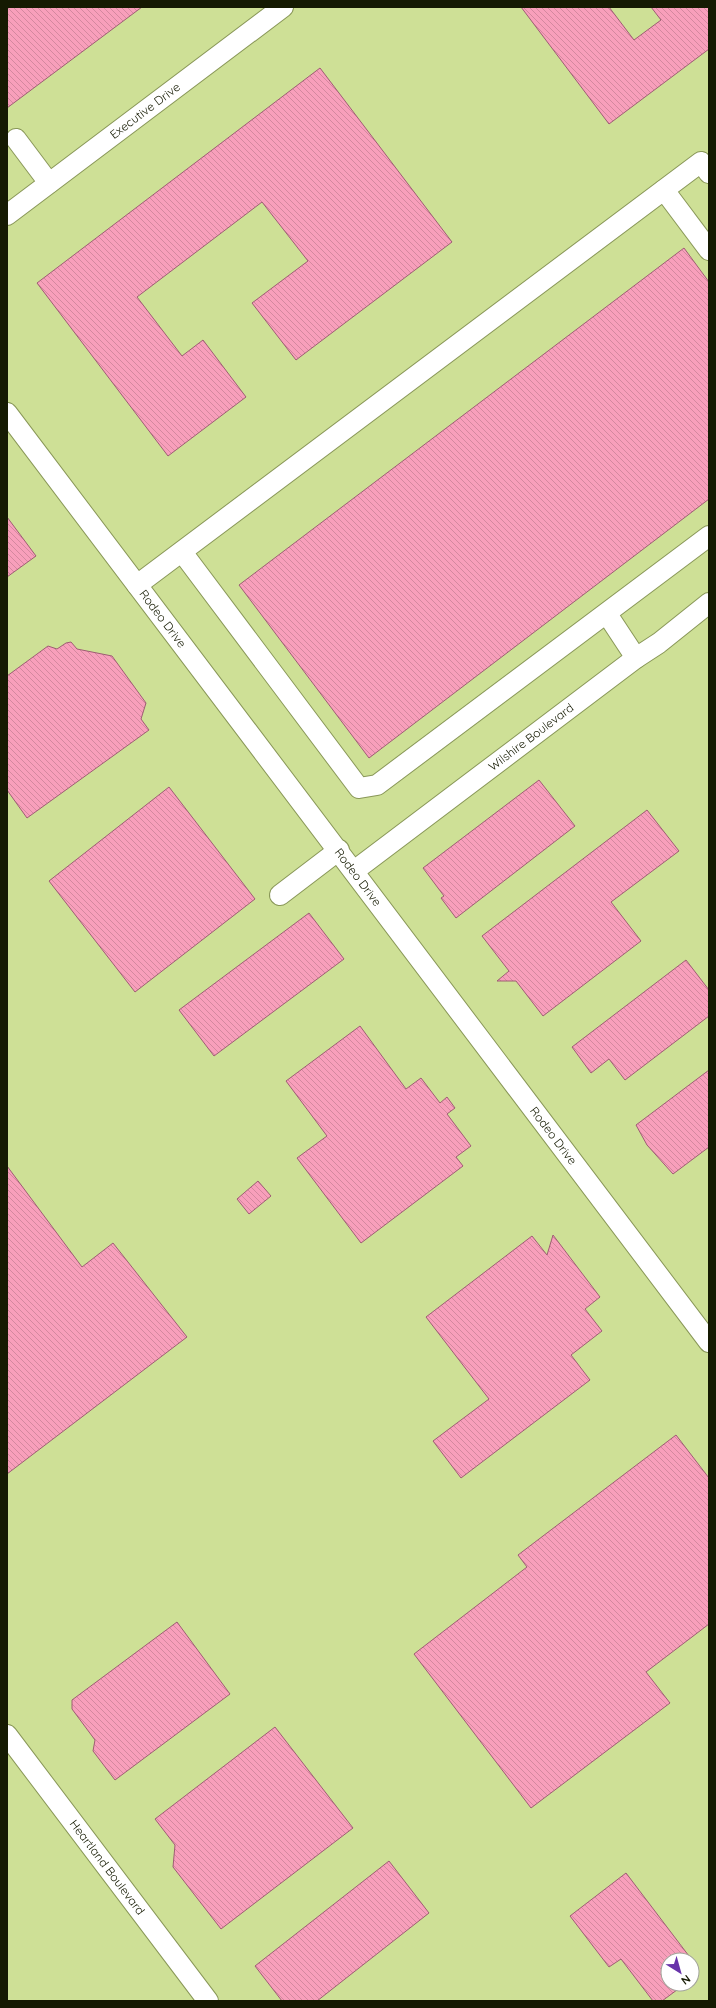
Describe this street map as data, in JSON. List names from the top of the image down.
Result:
{
  "streets": {
    "street": [
      "Executive Drive",
      "Rodeo Drive",
      "Wilshire Boulevard",
      "Heartland Boulevard"
    ]
  },
  "crossings": [
    ["Rodeo Drive", "Wilshire Boulevard"]
  ],
  "north": "bottom right"
}
